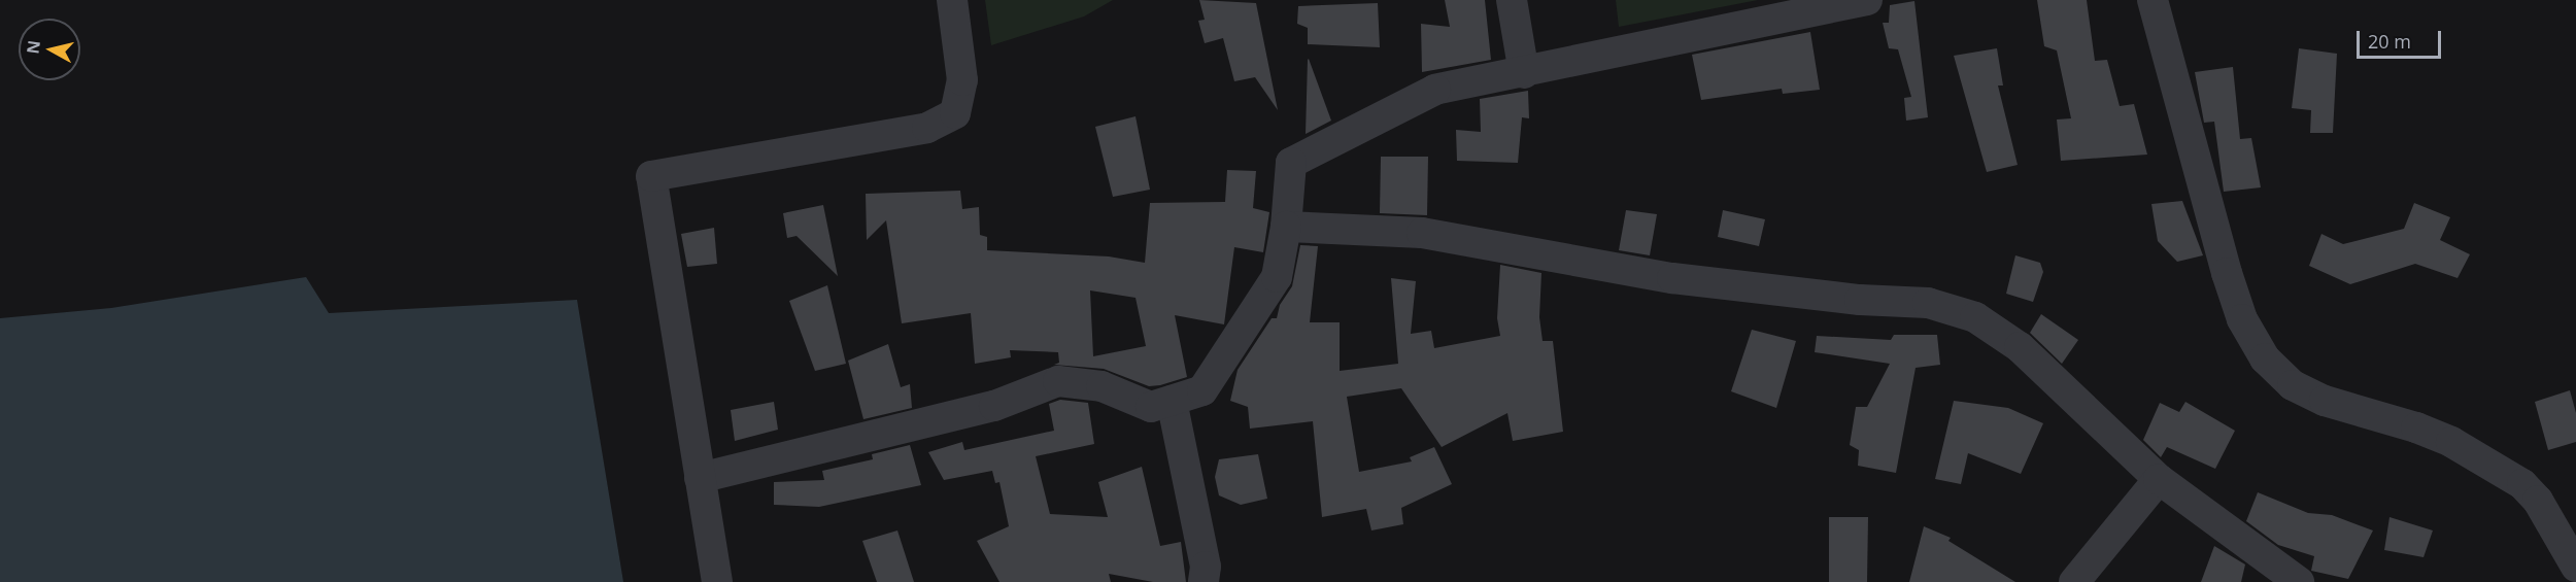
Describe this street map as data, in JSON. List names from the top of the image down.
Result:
{
  "scale_bar": "20 m",
  "north": "left"
}
